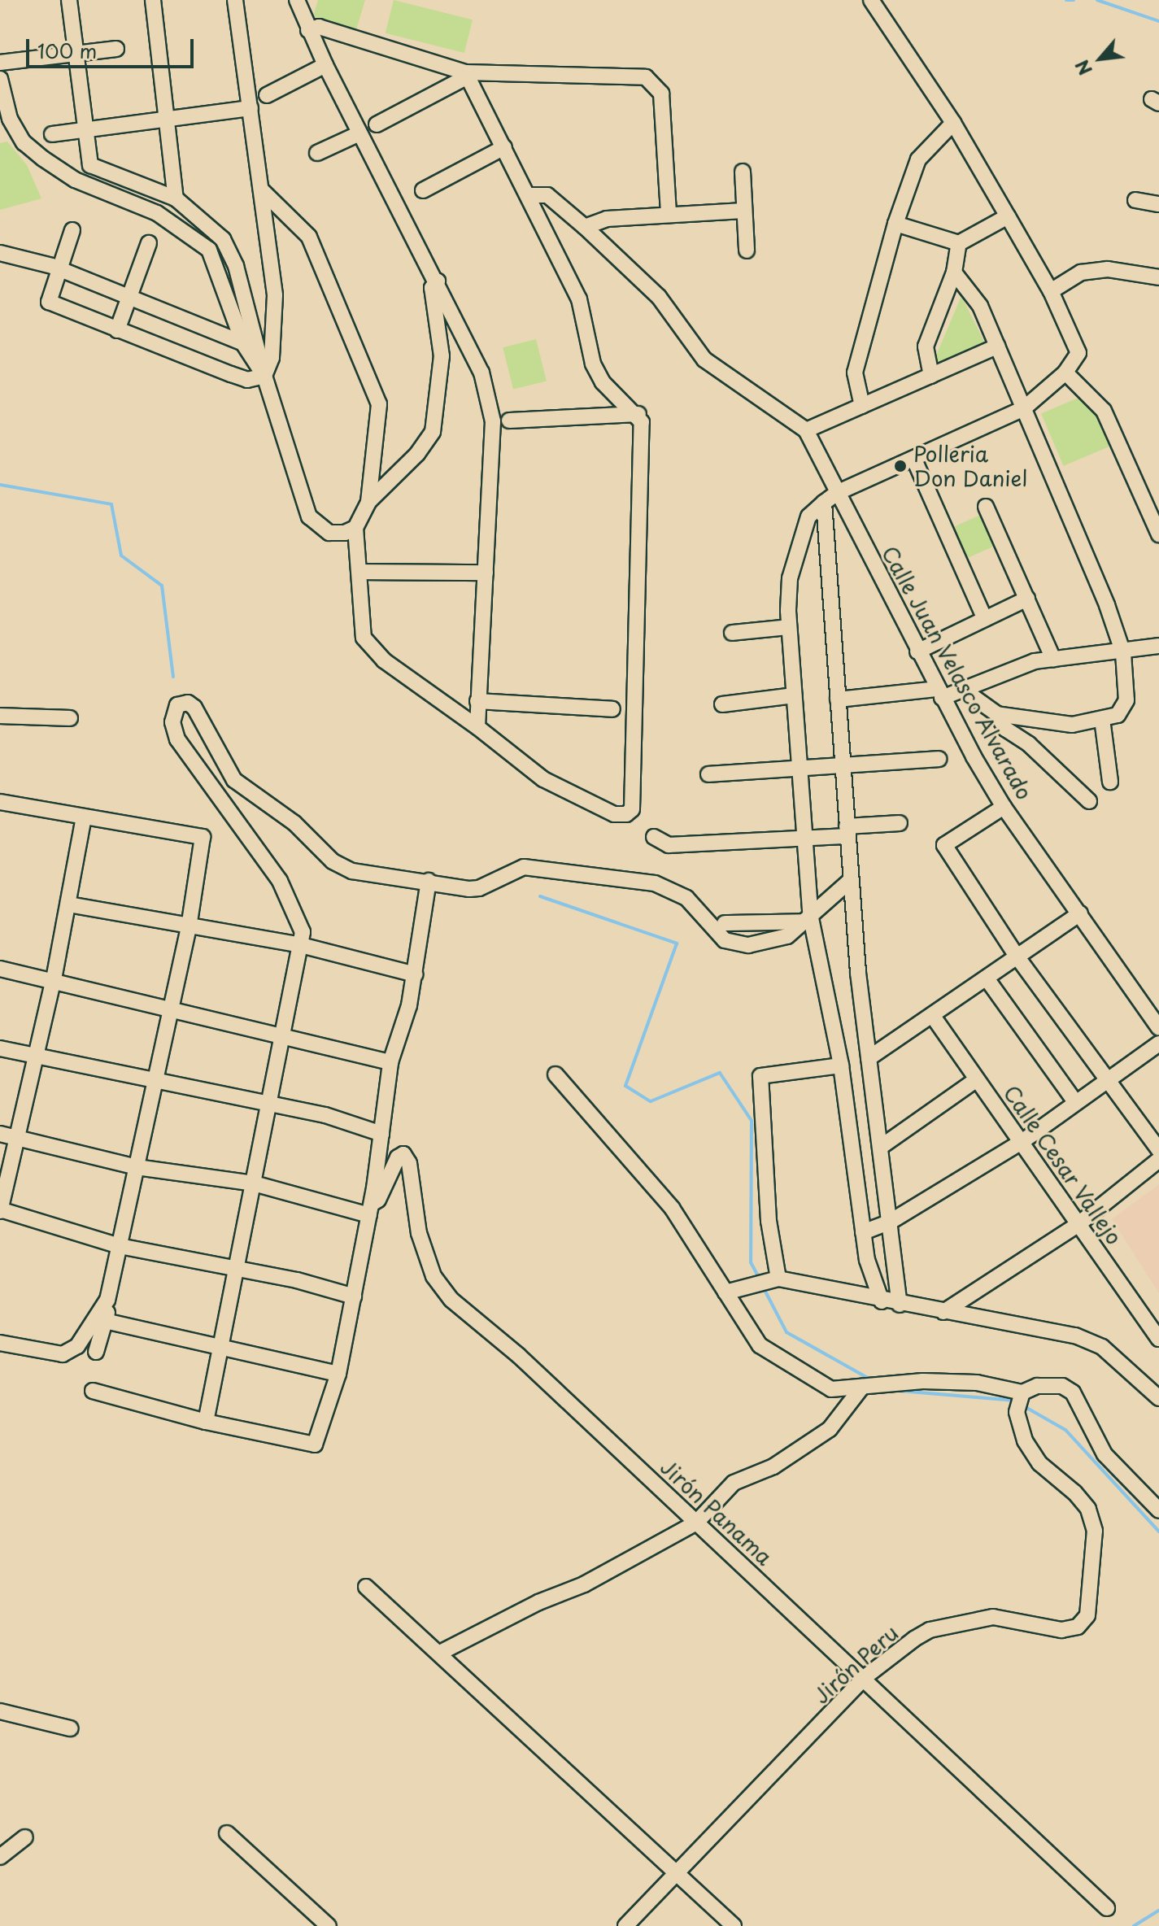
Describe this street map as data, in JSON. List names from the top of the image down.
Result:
{
  "streets": {
    "street": [
      "Calle Juan Velasco Alvarado",
      "Calle Cesar Vallejo",
      "Jirón Panama",
      "Jirón Peru"
    ]
  },
  "crossings": [
    ["Jirón Panama", "Jirón Peru"]
  ],
  "places": ["Polleria Don Daniel"],
  "scale_bar": "100 m",
  "north": "bottom left"
}
